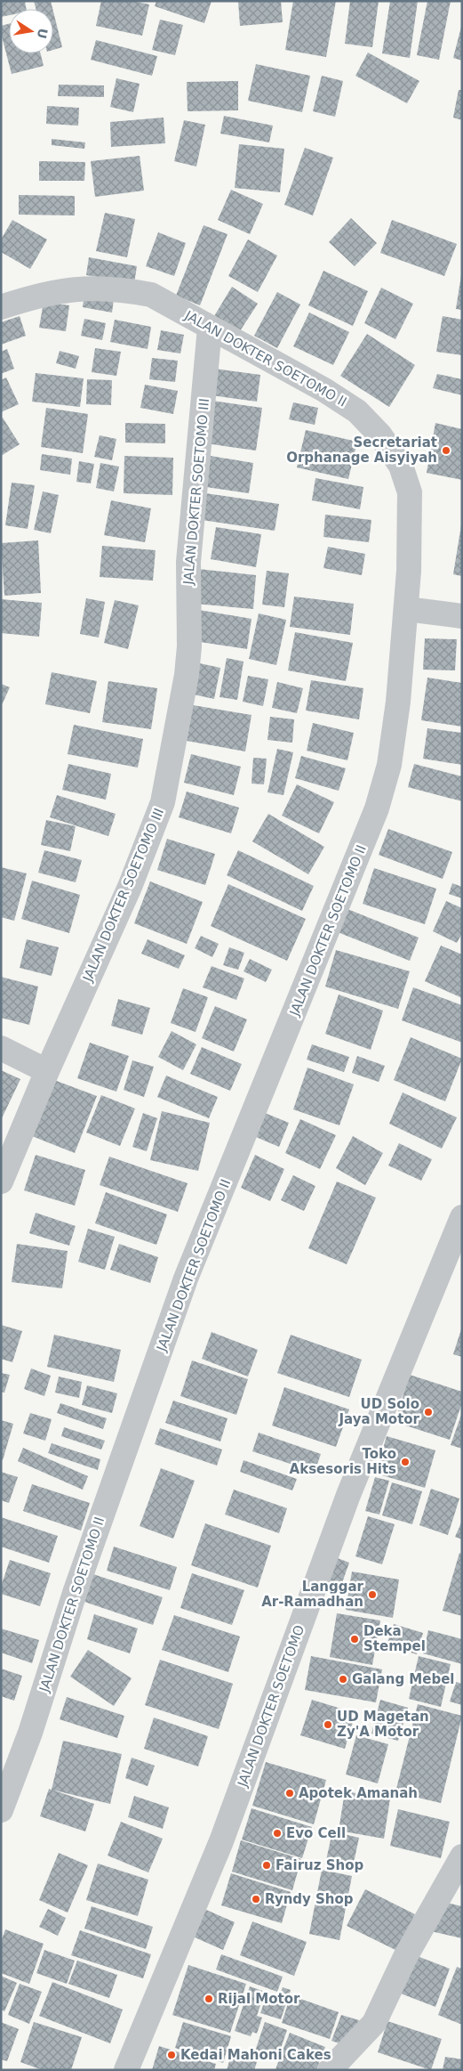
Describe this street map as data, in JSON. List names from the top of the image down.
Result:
{
  "streets": {
    "street": ["JALAN DOKTER SOETOMO II", "JALAN DOKTER SOETOMO III", "JALAN DOKTER SOETOMO"]
  },
  "crossings": [
    ["JALAN DOKTER SOETOMO II", "JALAN DOKTER SOETOMO III"]
  ],
  "places": [
    "Secretariat Orphanage Aisyiyah",
    "UD Solo Jaya Motor",
    "Toko Aksesoris Hits",
    "Langgar Ar-Ramadhan",
    "Deka Stempel",
    "Galang Mebel",
    "UD Magetan Zy'A Motor",
    "Apotek Amanah",
    "Evo Cell",
    "Fairuz Shop",
    "Ryndy Shop",
    "Rijal Motor",
    "Kedai Mahoni Cakes"
  ],
  "north": "right"
}
